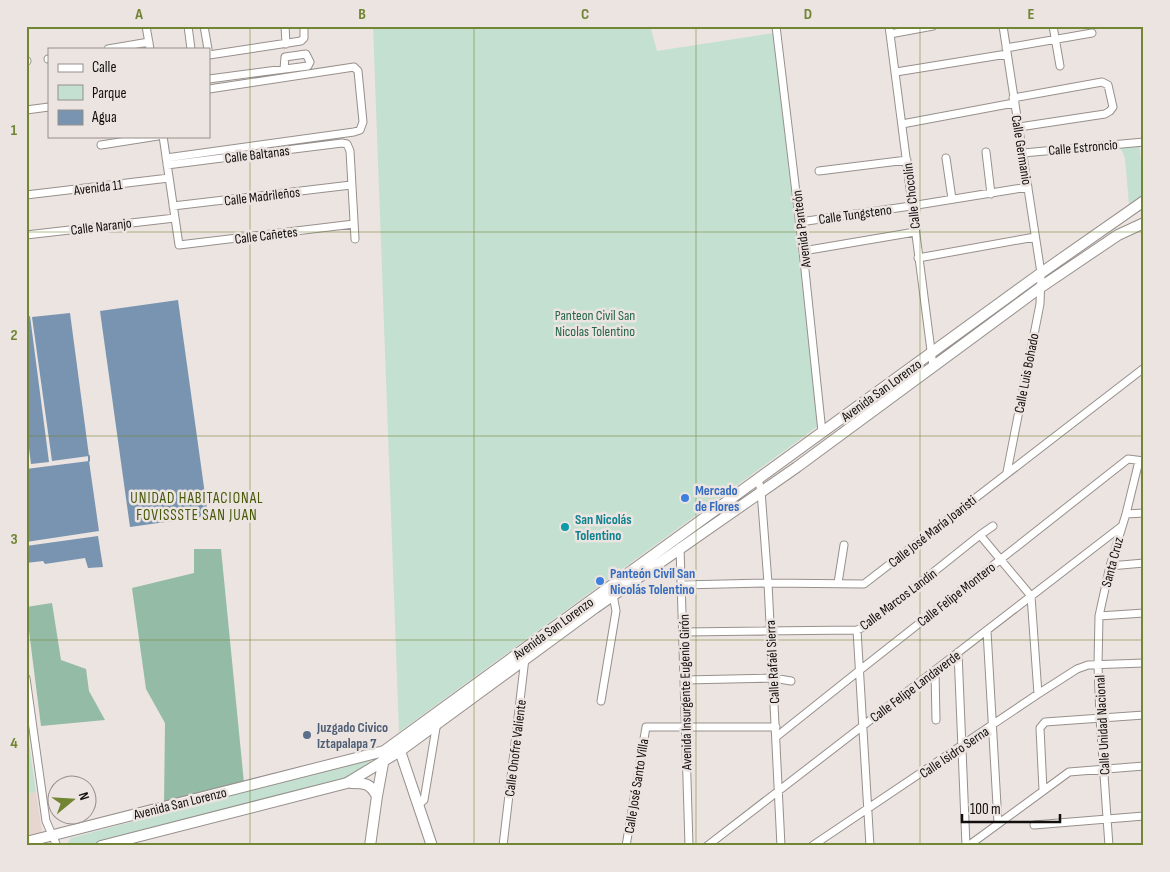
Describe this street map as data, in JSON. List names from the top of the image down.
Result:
{
  "streets": {
    "main road": ["Avenida San Lorenzo"],
    "street": [
      "Calle Estroncio",
      "Calle Germanio",
      "Calle Baltanas",
      "Avenida 11",
      "Calle Madrileños",
      "Calle Chocolín",
      "Calle Tungsteno",
      "Calle Naranjo",
      "Avenida Panteón",
      "Calle Cañetes",
      "Calle Luis Bohado",
      "Calle José María Joaristi",
      "Santa Cruz",
      "Calle Felipe Montero",
      "Calle Marcos Landin",
      "Calle Rafaél Sierra",
      "Calle Felipe Landaverde",
      "Avenida Insurgente Eugenio Girón",
      "Calle Unidad Nacional",
      "Calle Onofre Valiente",
      "Calle Isidro Serna",
      "Calle José Santo Villa"
    ]
  },
  "crossings": [
    ["Calle Estroncio", "Calle Germanio"],
    ["Calle Germanio", "Calle Tungsteno"],
    ["Calle Germanio", "Calle Luis Bohado"],
    ["Calle Germanio", "Avenida San Lorenzo"],
    ["Calle Baltanas", "Calle Madrileños"],
    ["Calle Chocolín", "Calle Tungsteno"],
    ["Calle Chocolín", "Avenida San Lorenzo"],
    ["Calle Tungsteno", "Avenida Panteón"],
    ["Calle Naranjo", "Calle Cañetes"],
    ["Avenida Panteón", "Avenida San Lorenzo"],
    ["Calle Luis Bohado", "Avenida San Lorenzo"],
    ["Calle Luis Bohado", "Calle José María Joaristi"],
    ["Avenida San Lorenzo", "Calle Rafaél Sierra"],
    ["Avenida San Lorenzo", "Avenida Insurgente Eugenio Girón"],
    ["Avenida San Lorenzo", "Calle Onofre Valiente"],
    ["Calle José María Joaristi", "Calle Rafaél Sierra"],
    ["Calle José María Joaristi", "Avenida Insurgente Eugenio Girón"],
    ["Santa Cruz", "Calle Felipe Montero"],
    ["Santa Cruz", "Calle Felipe Landaverde"],
    ["Santa Cruz", "Calle Unidad Nacional"],
    ["Santa Cruz", "Calle Isidro Serna"],
    ["Calle Felipe Montero", "Calle Rafaél Sierra"],
    ["Calle Marcos Landin", "Calle Rafaél Sierra"],
    ["Calle Marcos Landin", "Avenida Insurgente Eugenio Girón"],
    ["Calle Rafaél Sierra", "Calle Felipe Landaverde"],
    ["Avenida Insurgente Eugenio Girón", "Calle José Santo Villa"],
    ["Calle Unidad Nacional", "Calle Isidro Serna"]
  ],
  "districts": ["UNIDAD HABITACIONAL FOVISSSTE SAN JUAN"],
  "parks": ["Panteon Civil San Nicolas Tolentino"],
  "places": [
    "Mercado de Flores",
    "San Nicolás Tolentino",
    "Panteón Civil San Nicolás Tolentino",
    "Juzgado Civico Iztapalapa 7"
  ],
  "legend": ["Calle", "Parque", "Agua"],
  "scale_bar": "100 m",
  "north": "right",
  "grid": {
    "columns": [
      "A",
      "B",
      "C",
      "D",
      "E"
    ],
    "rows": [
      "1",
      "2",
      "3",
      "4"
    ]
  }
}
